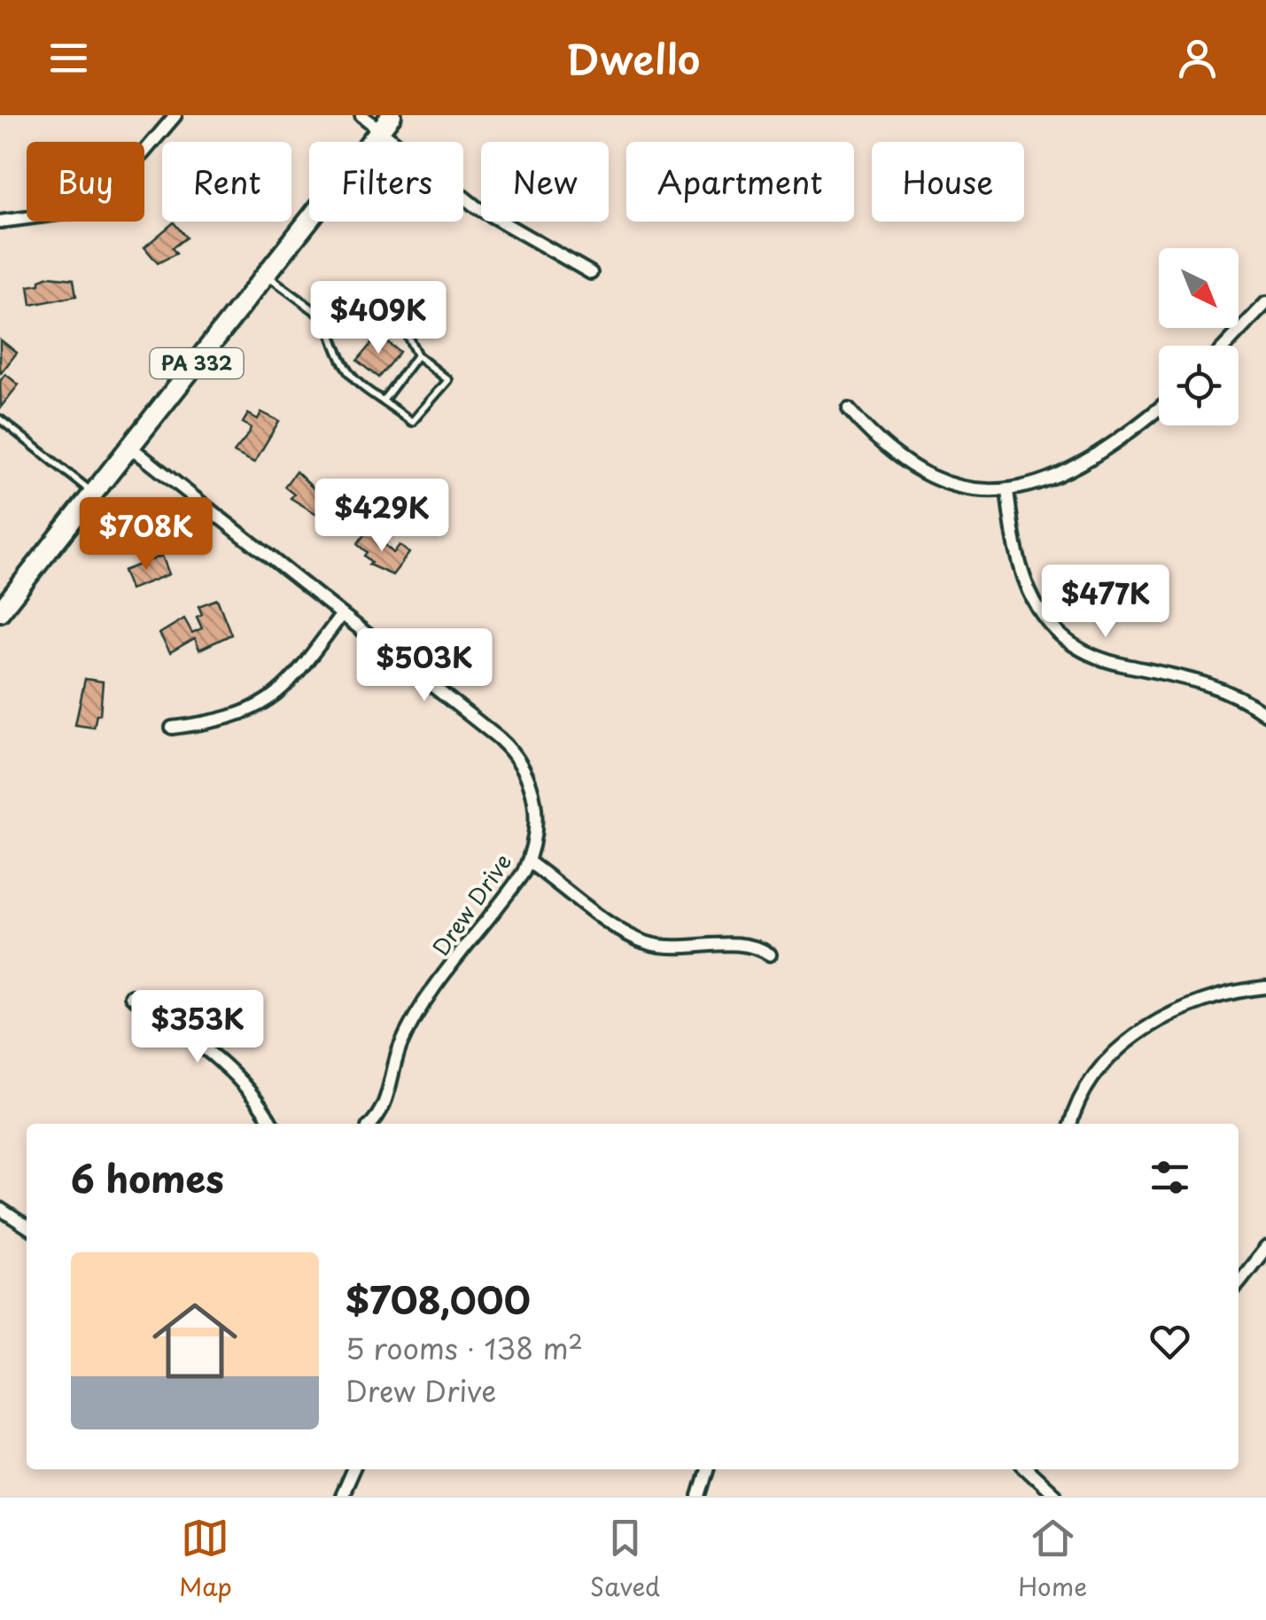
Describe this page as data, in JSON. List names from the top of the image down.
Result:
{
  "streets": {
    "main road": ["PA 332"],
    "street": ["Drew Drive"]
  },
  "crossings": [
    ["PA 332", "Drew Drive"]
  ],
  "north": "bottom right",
  "page": {
    "header": "Dwello",
    "chip": [
      "Buy",
      "Rent",
      "Filters",
      "New",
      "Apartment",
      "House"
    ],
    "price": [
      "$409K",
      "$429K",
      "$708K",
      "$477K",
      "$503K",
      "$353K"
    ],
    "heading": "6 homes",
    "list": [
      {
        "name": "$708,000",
        "note": "5 rooms · 138 m² · Drew Drive"
      }
    ],
    "tabs": ["Map", "Saved", "Home"]
  }
}
